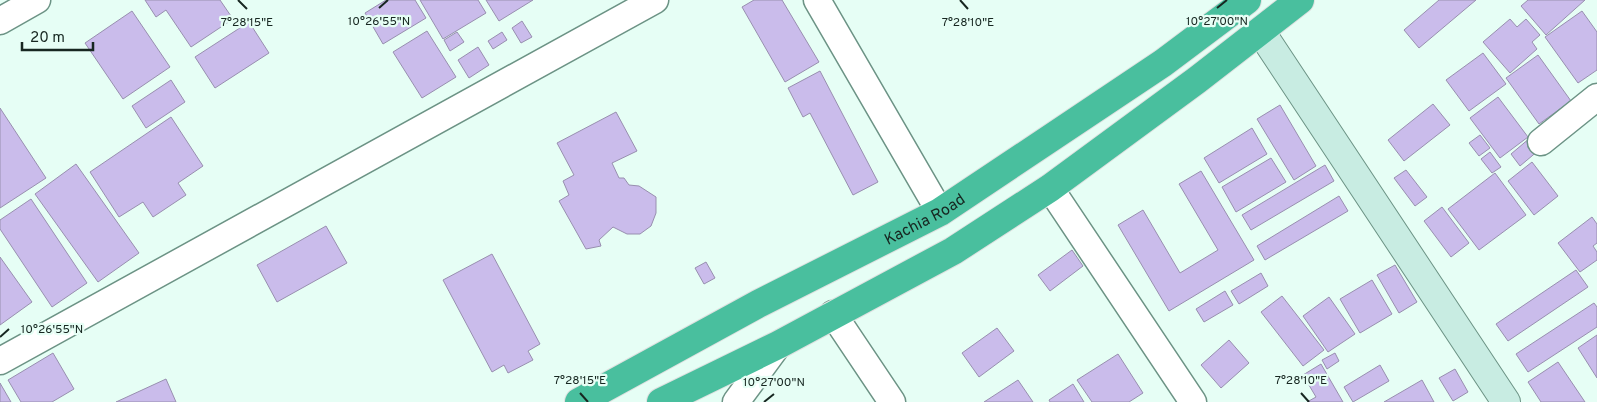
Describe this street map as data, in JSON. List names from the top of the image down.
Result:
{
  "streets": {
    "highway": ["Kachia Road"]
  },
  "scale_bar": "20 m",
  "coordinates": [
    "10°26'55\"N",
    "10°27'00\"N",
    "7°28'15\"E",
    "7°28'10\"E"
  ]
}
